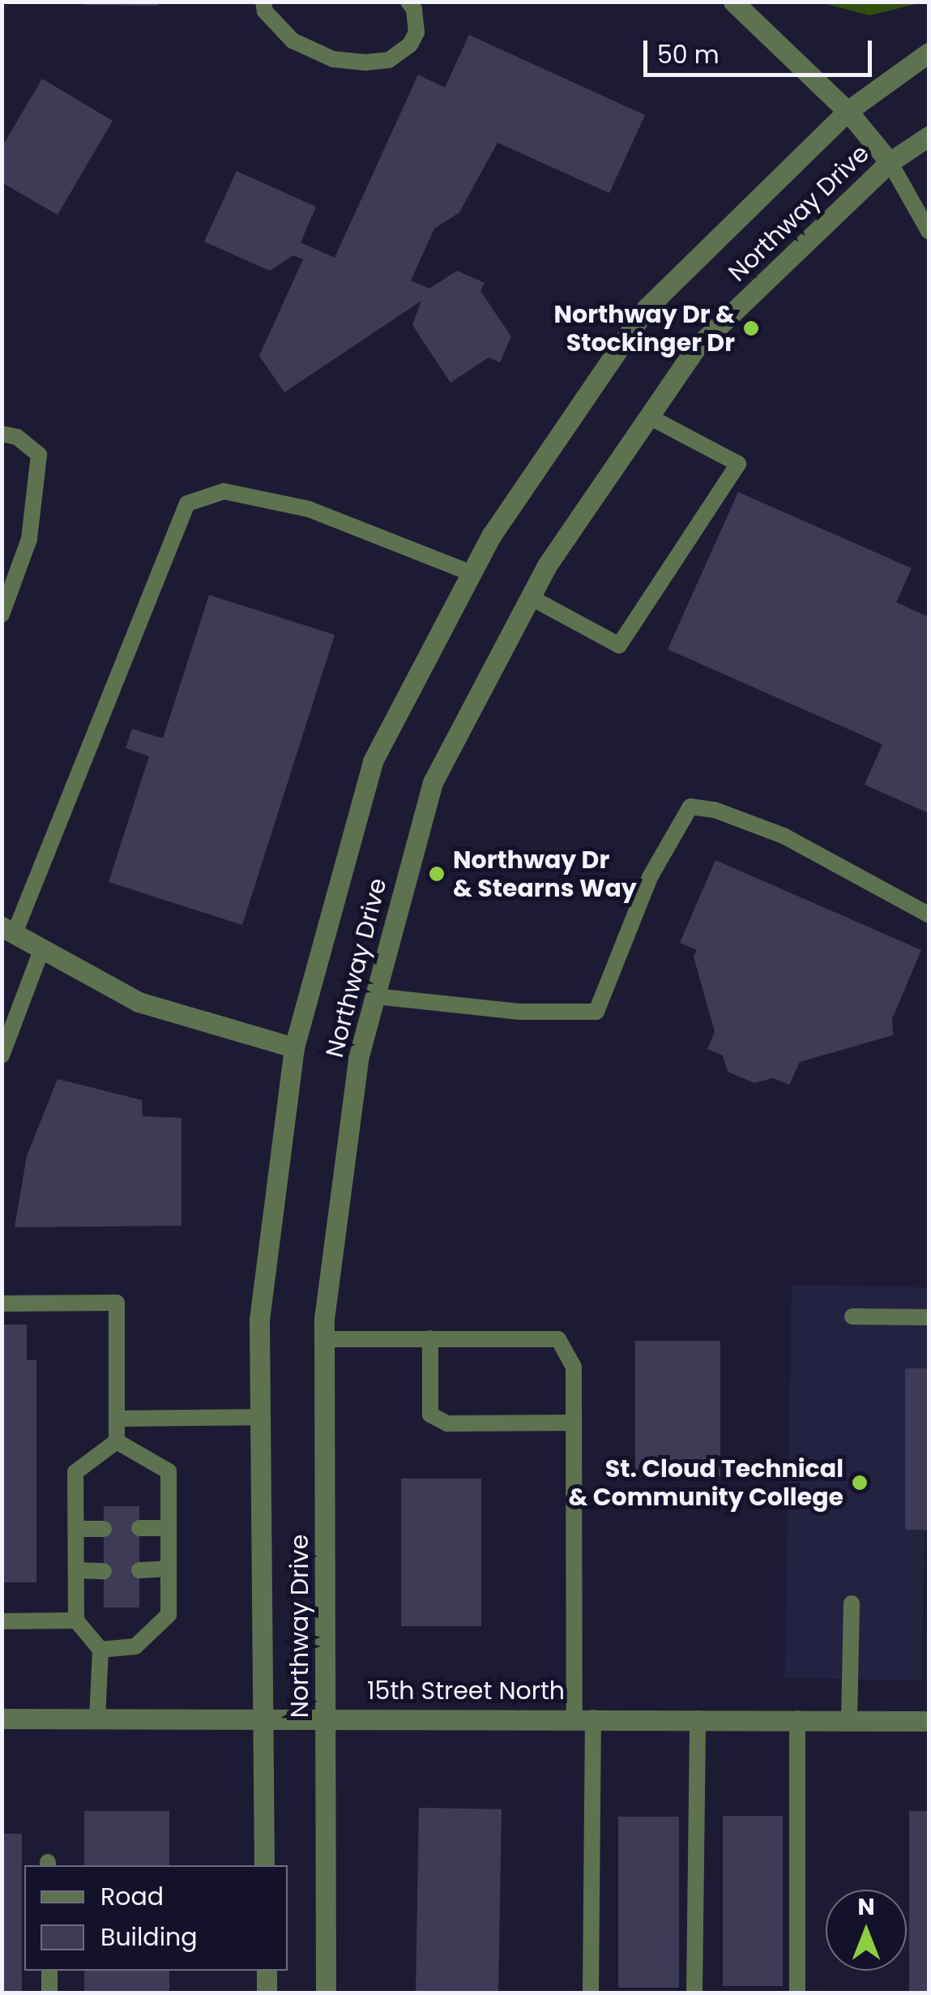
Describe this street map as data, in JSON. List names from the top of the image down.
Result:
{
  "streets": {
    "street": ["Northway Drive", "15th Street North"]
  },
  "crossings": [
    ["Northway Drive", "15th Street North"]
  ],
  "places": ["Northway Dr & Stockinger Dr", "Northway Dr & Stearns Way", "St. Cloud Technical & Community College"],
  "legend": ["Road", "Building"],
  "scale_bar": "50 m",
  "north": "top"
}
